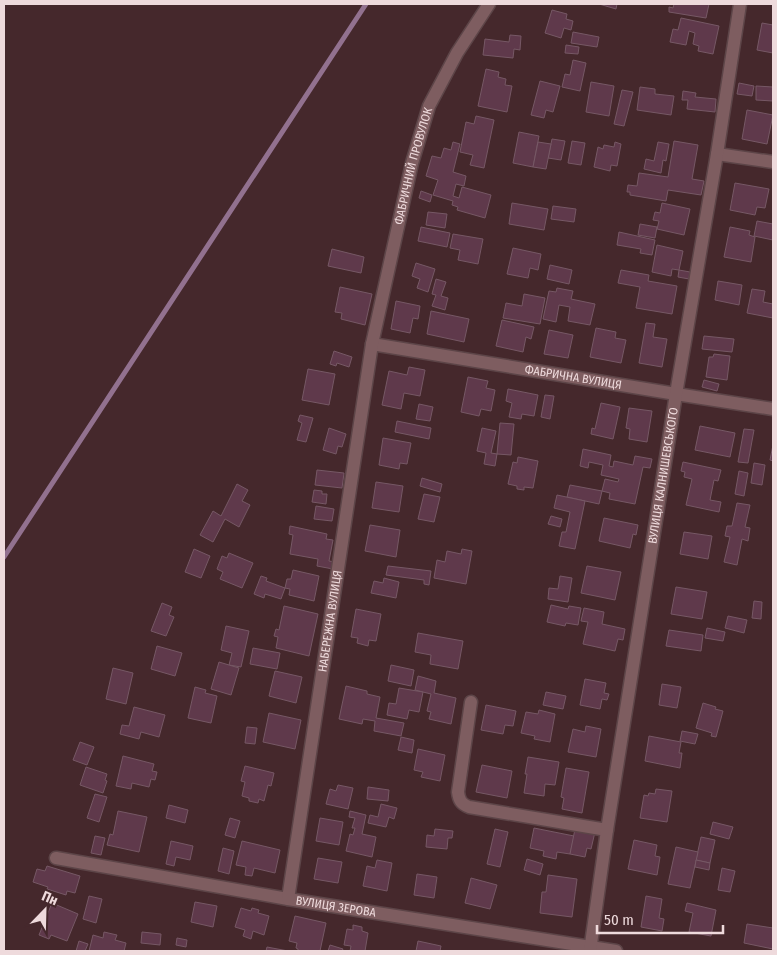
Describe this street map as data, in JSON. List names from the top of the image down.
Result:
{
  "streets": {
    "street": [
      "ФАБРИЧНИЙ ПРОВУЛОК",
      "ФАБРИЧНА ВУЛИЦЯ",
      "ВУЛИЦЯ КАЛНИШЕВСЬКОГО",
      "НАБЕРЕЖНА ВУЛИЦЯ",
      "ВУЛИЦЯ ЗЕРОВА"
    ]
  },
  "crossings": [
    ["ФАБРИЧНИЙ ПРОВУЛОК", "ФАБРИЧНА ВУЛИЦЯ"],
    ["ФАБРИЧНИЙ ПРОВУЛОК", "НАБЕРЕЖНА ВУЛИЦЯ"],
    ["ФАБРИЧНА ВУЛИЦЯ", "ВУЛИЦЯ КАЛНИШЕВСЬКОГО"],
    ["ФАБРИЧНА ВУЛИЦЯ", "НАБЕРЕЖНА ВУЛИЦЯ"],
    ["ВУЛИЦЯ КАЛНИШЕВСЬКОГО", "ВУЛИЦЯ ЗЕРОВА"],
    ["НАБЕРЕЖНА ВУЛИЦЯ", "ВУЛИЦЯ ЗЕРОВА"]
  ],
  "scale_bar": "50 m",
  "north": "top right"
}
